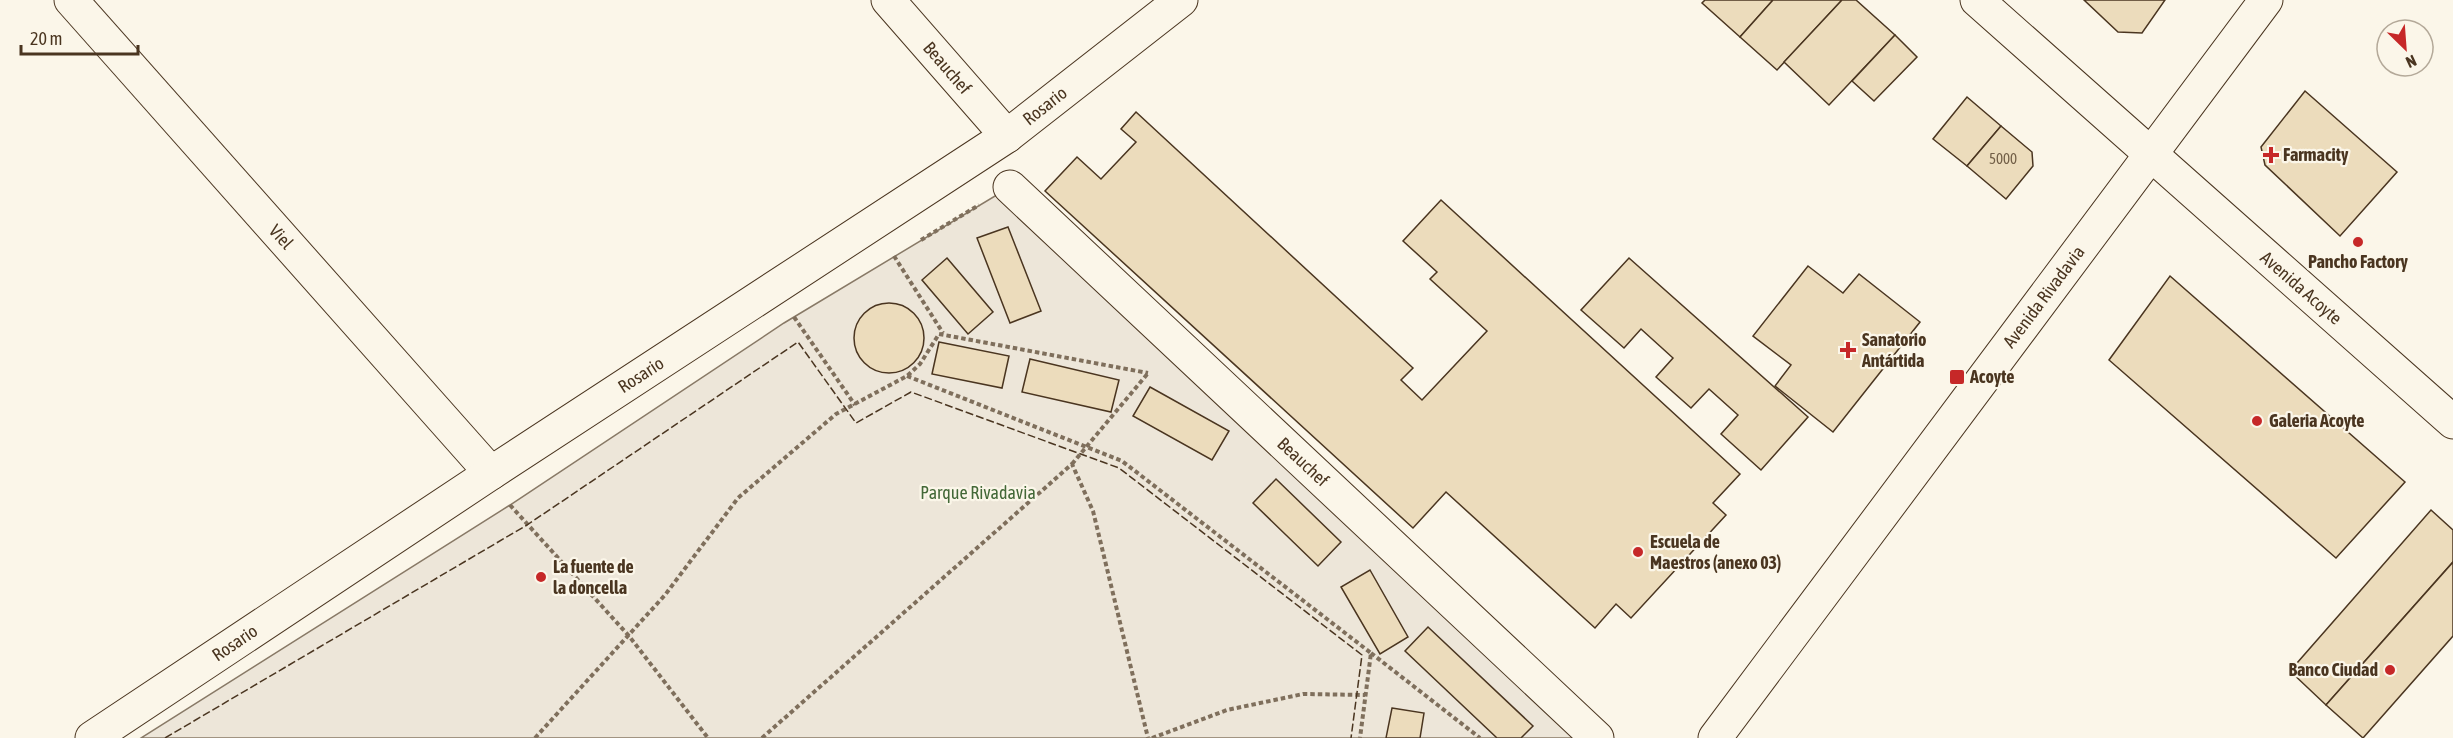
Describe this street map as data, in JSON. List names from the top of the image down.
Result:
{
  "streets": {
    "street": [
      "Beauchef",
      "Rosario",
      "Viel",
      "Avenida Acoyte",
      "Avenida Rivadavia"
    ]
  },
  "crossings": [
    ["Beauchef", "Rosario"],
    ["Rosario", "Viel"],
    ["Avenida Acoyte", "Avenida Rivadavia"]
  ],
  "parks": ["Parque Rivadavia"],
  "places": {
    "health": ["Farmacity", "Sanatorio Antártida"],
    "other": [
      "Pancho Factory",
      "Galeria Acoyte",
      "Escuela de Maestros (anexo 03)",
      "La fuente de la doncella",
      "Banco Ciudad"
    ],
    "transit": ["Acoyte"]
  },
  "house_numbers": ["5000"],
  "scale_bar": "20 m",
  "north": "bottom right"
}
